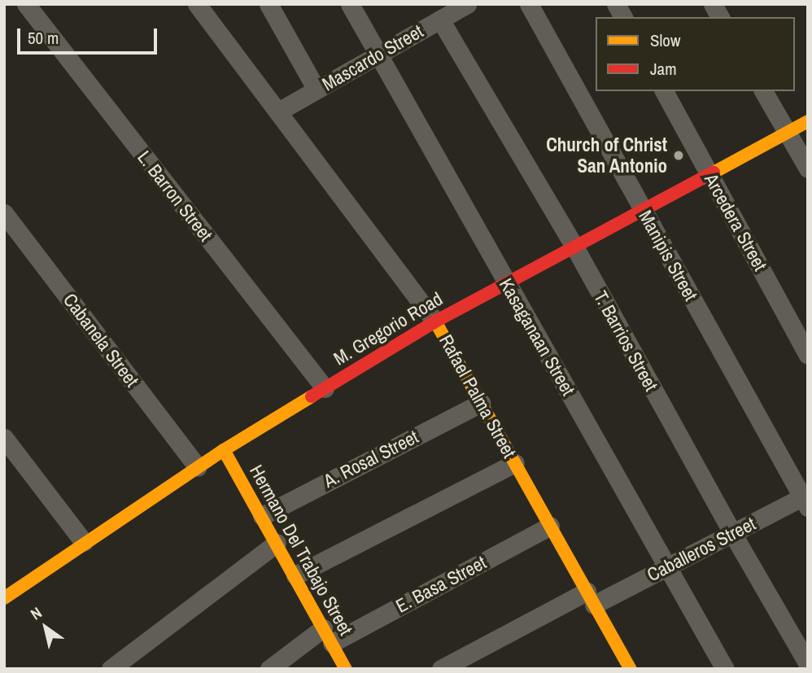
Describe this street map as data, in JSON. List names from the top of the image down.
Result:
{
  "streets": {
    "main road": ["M. Gregorio Road", "Rafael Palma Street", "Hermano Del Trabajo Street"],
    "street": [
      "Mascardo Street",
      "L. Barron Street",
      "Arcedera Street",
      "Manipis Street",
      "Kasaganaan Street",
      "Cabanela Street",
      "T. Barrios Street",
      "A. Rosal Street",
      "Caballeros Street",
      "E. Basa Street"
    ]
  },
  "crossings": [
    ["Mascardo Street", "Kasaganaan Street"],
    ["Mascardo Street", "T. Barrios Street"],
    ["Mascardo Street", "Rafael Palma Street"],
    ["L. Barron Street", "M. Gregorio Road"],
    ["Arcedera Street", "M. Gregorio Road"],
    ["Manipis Street", "M. Gregorio Road"],
    ["Manipis Street", "Caballeros Street"],
    ["M. Gregorio Road", "Kasaganaan Street"],
    ["M. Gregorio Road", "Cabanela Street"],
    ["M. Gregorio Road", "T. Barrios Street"],
    ["M. Gregorio Road", "Rafael Palma Street"],
    ["M. Gregorio Road", "Hermano Del Trabajo Street"],
    ["Kasaganaan Street", "Caballeros Street"],
    ["T. Barrios Street", "Caballeros Street"],
    ["Rafael Palma Street", "A. Rosal Street"],
    ["Rafael Palma Street", "Caballeros Street"],
    ["Rafael Palma Street", "E. Basa Street"],
    ["A. Rosal Street", "Hermano Del Trabajo Street"],
    ["Hermano Del Trabajo Street", "E. Basa Street"]
  ],
  "places": ["Church of Christ San Antonio"],
  "legend": ["Slow", "Jam"],
  "scale_bar": "50 m",
  "north": "top left"
}
